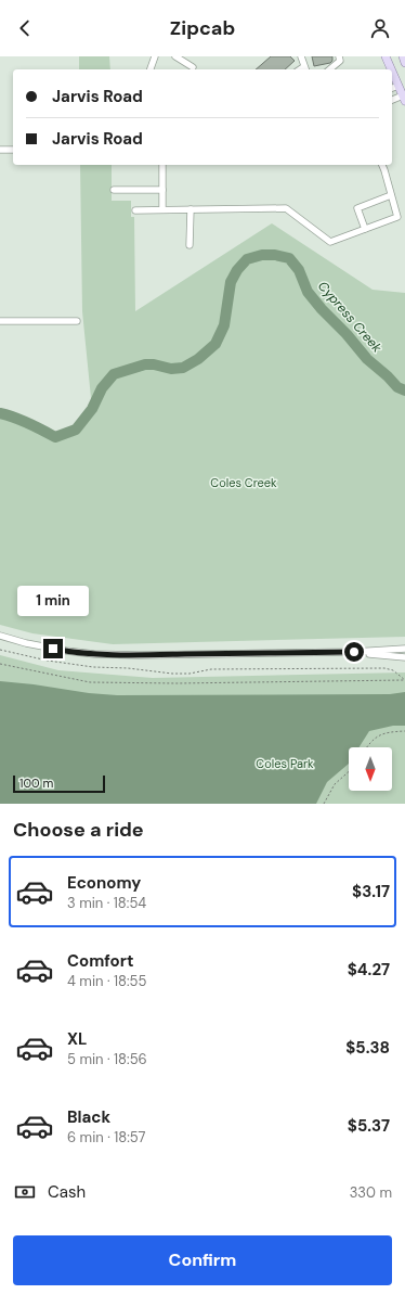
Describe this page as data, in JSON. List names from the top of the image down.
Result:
{
  "water": ["Cypress Creek"],
  "parks": ["Coles Creek", "Coles Park"],
  "scale_bar": "100 m",
  "north": "bottom",
  "page": {
    "header": "Zipcab",
    "banner": ["Jarvis Road", "Jarvis Road"],
    "bubble": "1 min",
    "scale": "100 m",
    "heading": "Choose a ride",
    "list": [
      {
        "name": "Economy",
        "note": "3 min · 18:54",
        "value": "$3.17"
      },
      {
        "name": "Comfort",
        "note": "4 min · 18:55",
        "value": "$4.27"
      },
      {
        "name": "XL",
        "note": "5 min · 18:56",
        "value": "$5.38"
      },
      {
        "name": "Black",
        "note": "6 min · 18:57",
        "value": "$5.37"
      }
    ],
    "pay": ["Cash", "330 m"],
    "buttons": "Confirm"
  }
}
